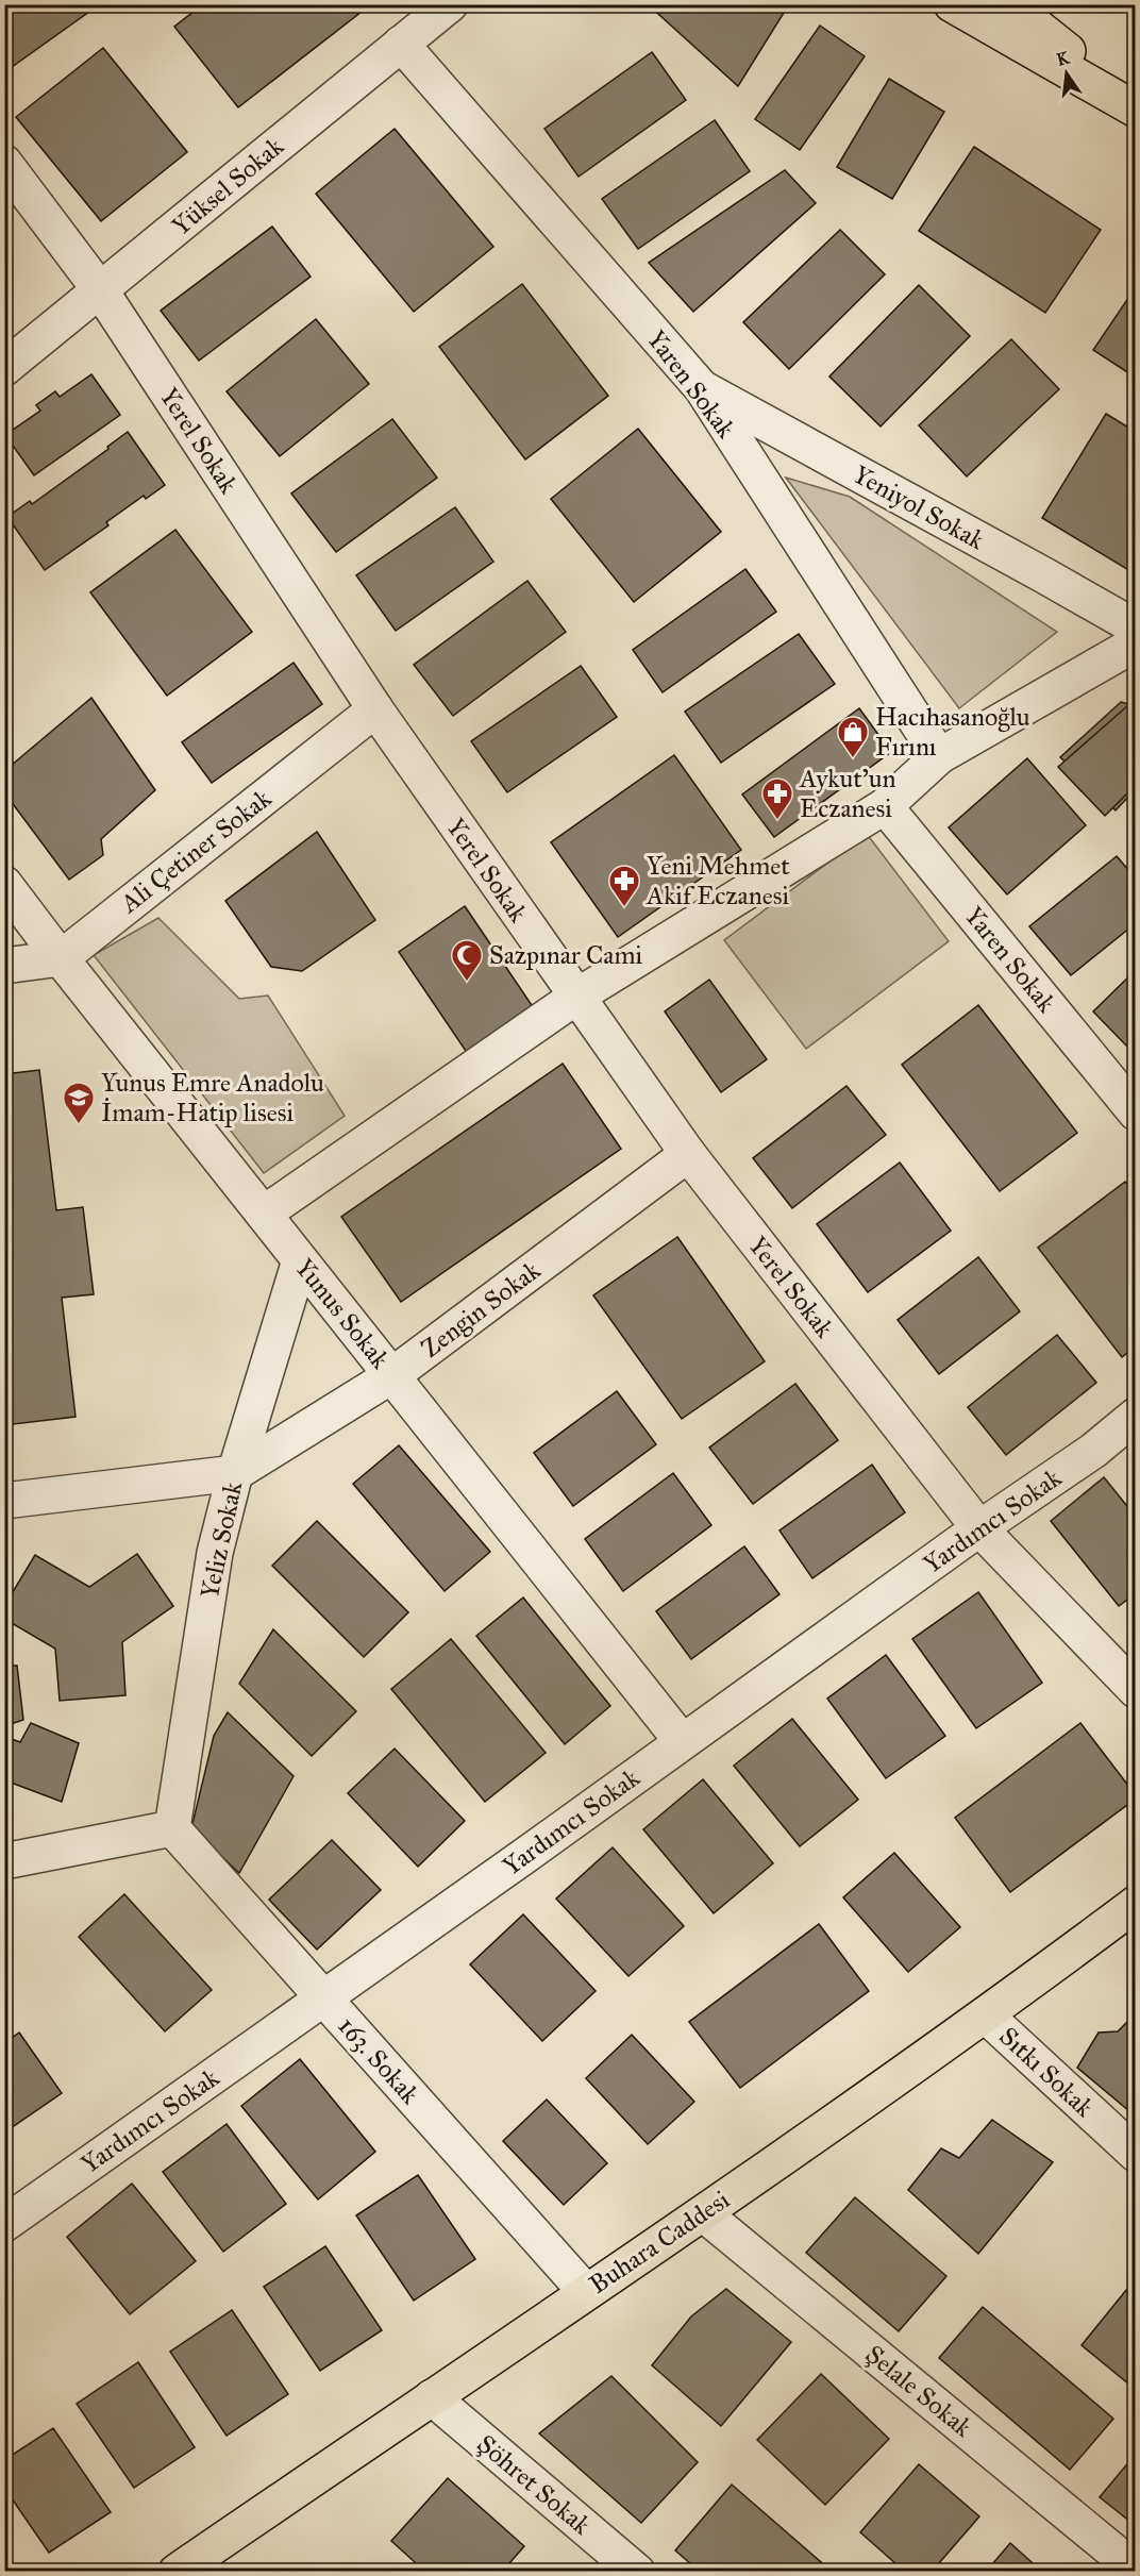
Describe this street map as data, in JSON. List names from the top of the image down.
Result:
{
  "streets": {
    "main road": ["Buhara Caddesi"],
    "street": [
      "Yüksel Sokak",
      "Yaren Sokak",
      "Yerel Sokak",
      "Yeniyol Sokak",
      "Ali Çetiner Sokak",
      "Zengin Sokak",
      "Yunus Sokak",
      "Yardımcı Sokak",
      "Yeliz Sokak",
      "163. Sokak",
      "Sıtkı Sokak",
      "Şelale Sokak",
      "Şöhret Sokak"
    ]
  },
  "crossings": [
    ["Yüksel Sokak", "Yaren Sokak"],
    ["Yüksel Sokak", "Yerel Sokak"],
    ["Yaren Sokak", "Yeniyol Sokak"],
    ["Yerel Sokak", "Ali Çetiner Sokak"],
    ["Yerel Sokak", "Zengin Sokak"],
    ["Yerel Sokak", "Yardımcı Sokak"],
    ["Ali Çetiner Sokak", "Yunus Sokak"],
    ["Zengin Sokak", "Yunus Sokak"],
    ["Zengin Sokak", "Yeliz Sokak"],
    ["Yunus Sokak", "Yardımcı Sokak"],
    ["Yunus Sokak", "Yeliz Sokak"],
    ["Yardımcı Sokak", "163. Sokak"],
    ["Yeliz Sokak", "163. Sokak"],
    ["163. Sokak", "Buhara Caddesi"],
    ["Sıtkı Sokak", "Buhara Caddesi"],
    ["Buhara Caddesi", "Şelale Sokak"],
    ["Buhara Caddesi", "Şöhret Sokak"]
  ],
  "places": {
    "shop": ["Hacıhasanoğlu Fırını"],
    "pharmacy": ["Aykut'un Eczanesi", "Yeni Mehmet Akif Eczanesi"],
    "mosque": ["Sazpınar Cami"],
    "school or university": ["Yunus Emre Anadolu İmam-Hatip lisesi"]
  },
  "north": "top"
}
